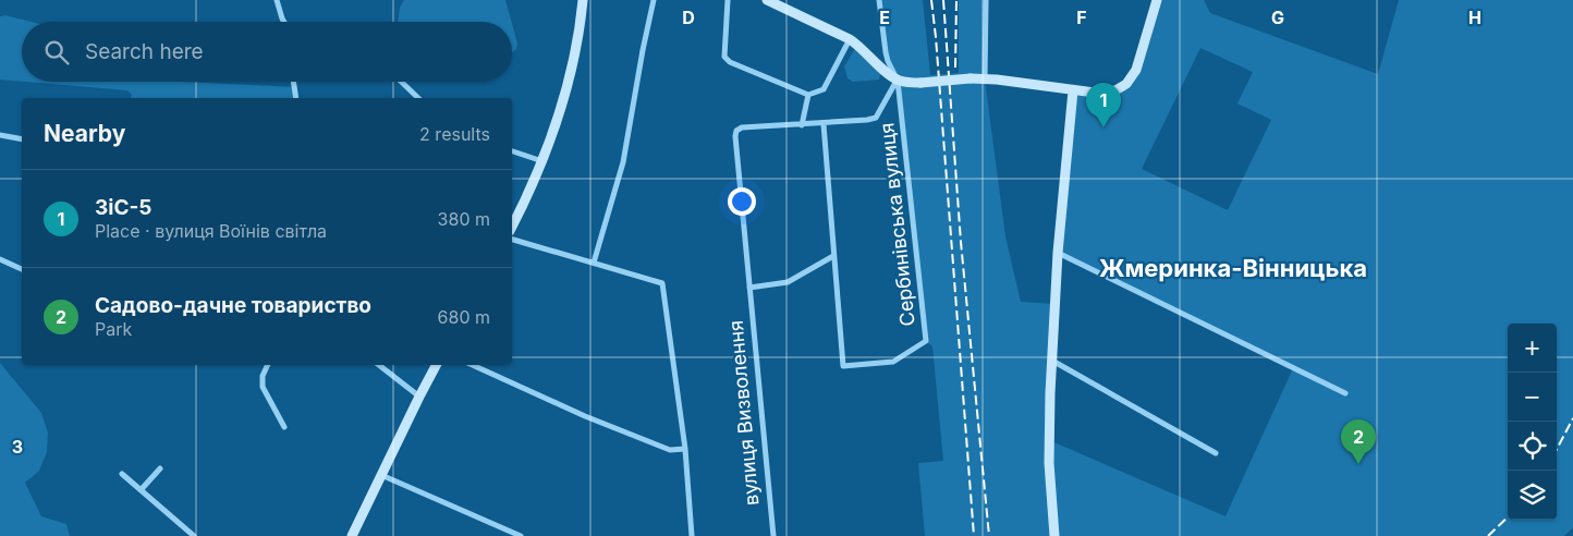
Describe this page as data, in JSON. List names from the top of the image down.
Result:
{
  "streets": {
    "street": ["Сербинівська вулиця", "вулиця Визволення"]
  },
  "crossings": [
    ["Сербинівська вулиця", "вулиця Визволення"]
  ],
  "districts": ["Жмеринка-Вінницька"],
  "page": {
    "search": "Search here",
    "pins": ["1", "2"],
    "heading": ["Nearby", "2 results"],
    "list": [
      {
        "mark": "1",
        "name": "ЗіС-5",
        "note": "Place · вулиця Воїнів світла",
        "value": "380 m"
      },
      {
        "mark": "2",
        "name": "Садово-дачне товариство",
        "note": "Park",
        "value": "680 m"
      }
    ],
    "map_buttons": ["+", "−"]
  },
  "grid": {
    "columns": [
      "D",
      "E",
      "F",
      "G",
      "H"
    ],
    "rows": ["3"]
  }
}
